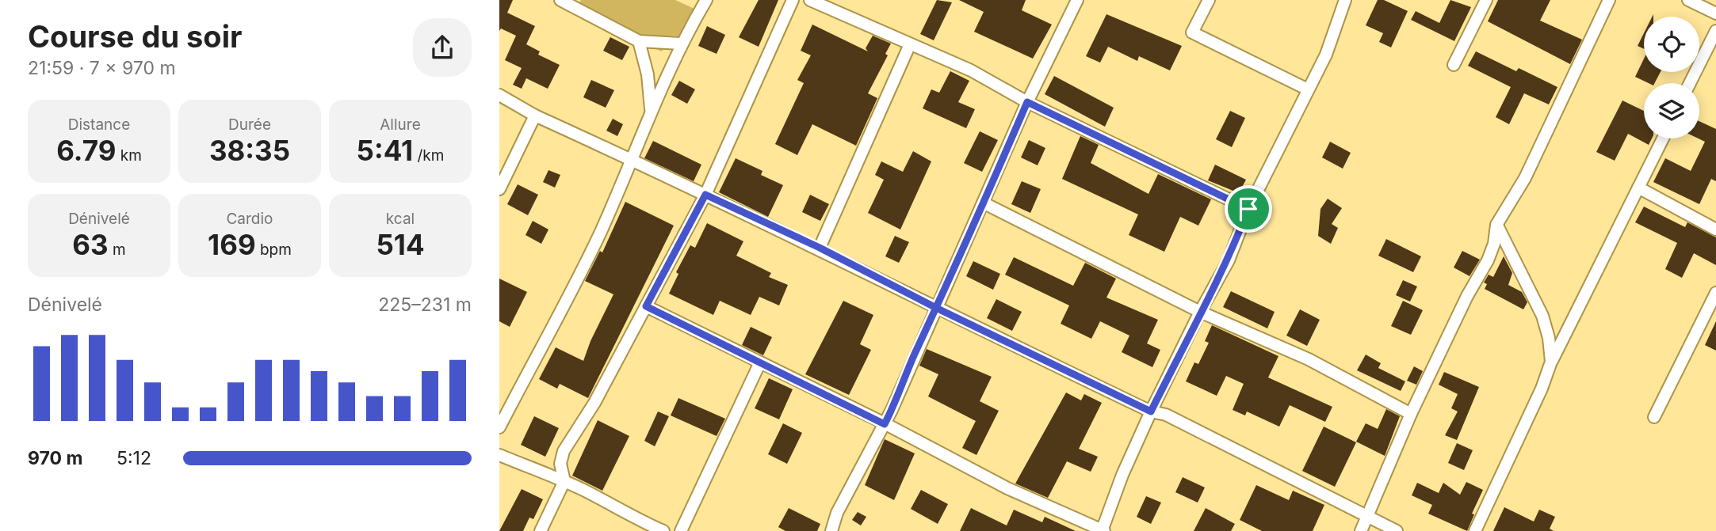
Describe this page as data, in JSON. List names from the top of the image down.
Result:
{
  "page": {
    "heading": ["Course du soir", "21:59 · 7 × 970 m"],
    "stats": [
      ["Distance", "6.79 km"],
      ["Durée", "38:35"],
      ["Allure", "5:41 /km"],
      ["Dénivelé", "63 m"],
      ["Cardio", "169 bpm"],
      ["kcal", "514"]
    ],
    "chart": ["Dénivelé", "225–231 m"],
    "list": [
      {
        "name": "970 m",
        "note": "5:12"
      }
    ]
  }
}
